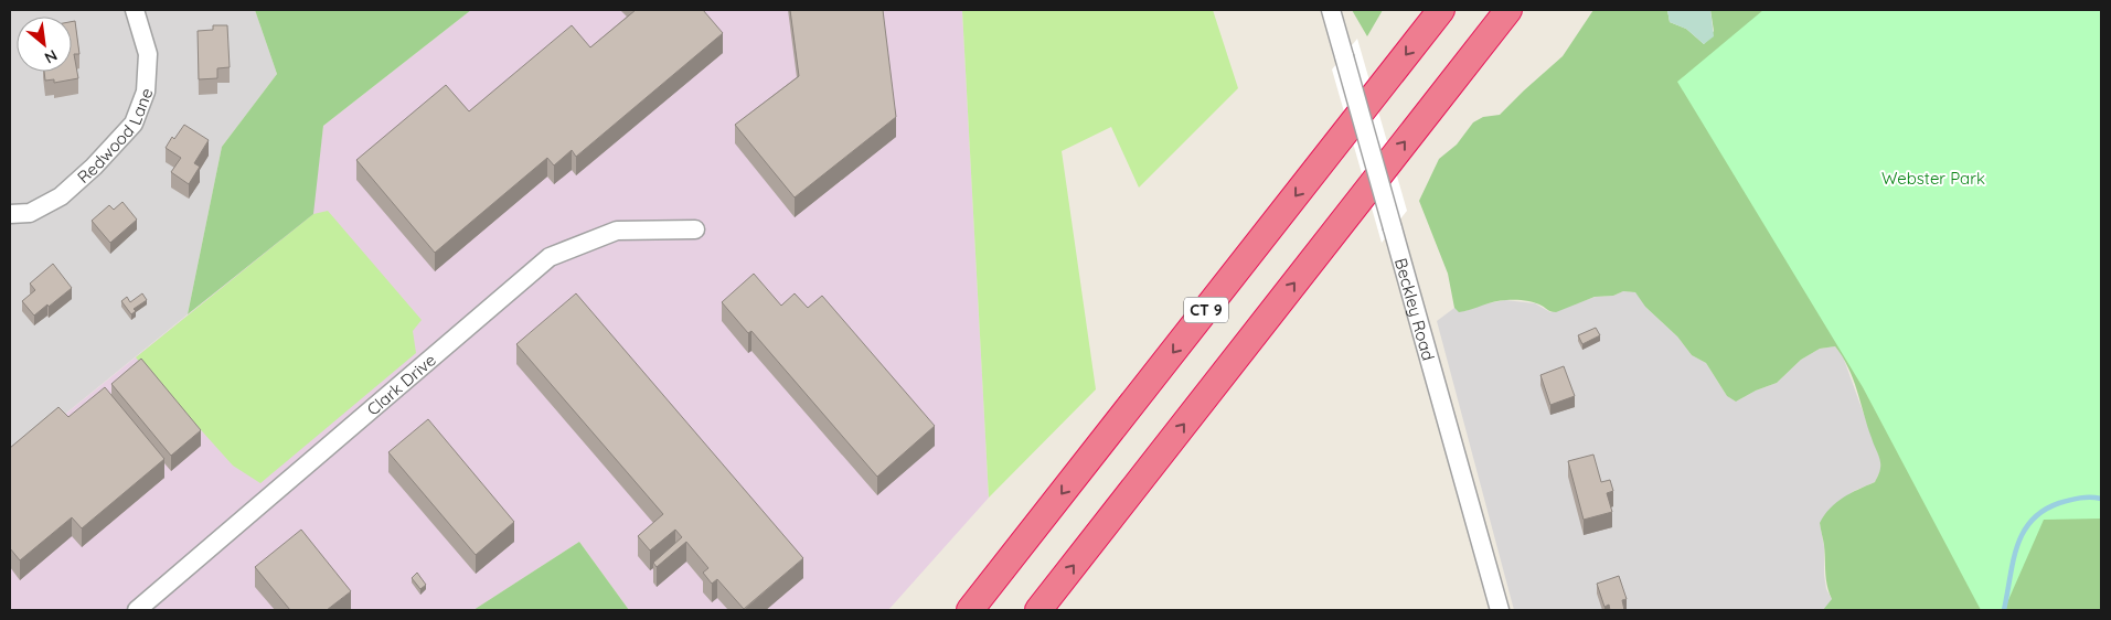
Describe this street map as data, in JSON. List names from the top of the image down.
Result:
{
  "streets": {
    "highway": ["CT 9"],
    "street": ["Redwood Lane", "Beckley Road", "Clark Drive"]
  },
  "parks": ["Webster Park"],
  "north": "bottom right"
}
